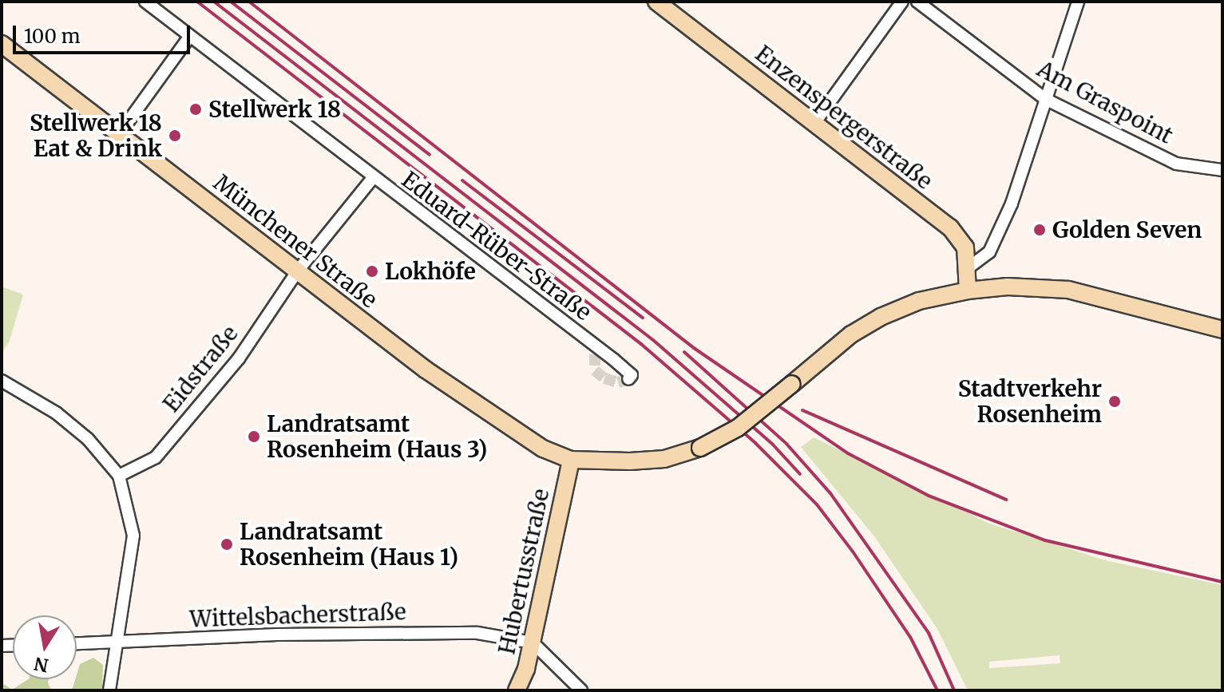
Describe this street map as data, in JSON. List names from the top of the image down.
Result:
{
  "streets": {
    "main road": ["Enzenspergerstraße", "Münchener Straße", "Hubertusstraße"],
    "street": [
      "Am Graspoint",
      "Eduard-Rüber-Straße",
      "Eidstraße",
      "Wittelsbacherstraße"
    ]
  },
  "crossings": [
    ["Münchener Straße", "Eduard-Rüber-Straße"],
    ["Münchener Straße", "Eidstraße"],
    ["Münchener Straße", "Hubertusstraße"],
    ["Eduard-Rüber-Straße", "Eidstraße"],
    ["Hubertusstraße", "Wittelsbacherstraße"]
  ],
  "places": [
    "Stellwerk 18",
    "Stellwerk 18 Eat & Drink",
    "Golden Seven",
    "Lokhöfe",
    "Stadtverkehr Rosenheim",
    "Landratsamt Rosenheim (Haus 3)",
    "Landratsamt Rosenheim (Haus 1)"
  ],
  "scale_bar": "100 m",
  "north": "bottom"
}
